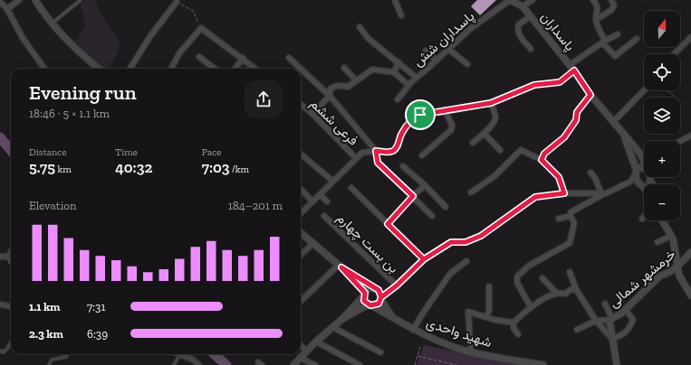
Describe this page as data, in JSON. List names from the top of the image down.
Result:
{
  "streets": {
    "street": [
      "پاسداران",
      "پاسداران شش",
      "فرعی ششم",
      "بن بست چهارم",
      "خرمشهر شمالی",
      "شهید واحدی"
    ]
  },
  "crossings": [
    ["پاسداران", "پاسداران شش"]
  ],
  "north": "top",
  "page": {
    "map_buttons": ["+", "−"],
    "heading": ["Evening run", "18:46 · 5 × 1.1 km"],
    "stats": [
      ["Distance", "5.75 km"],
      ["Time", "40:32"],
      ["Pace", "7:03 /km"]
    ],
    "chart": ["Elevation", "184–201 m"],
    "list": [
      {
        "name": "1.1 km",
        "note": "7:31"
      },
      {
        "name": "2.3 km",
        "note": "6:39"
      }
    ]
  }
}
